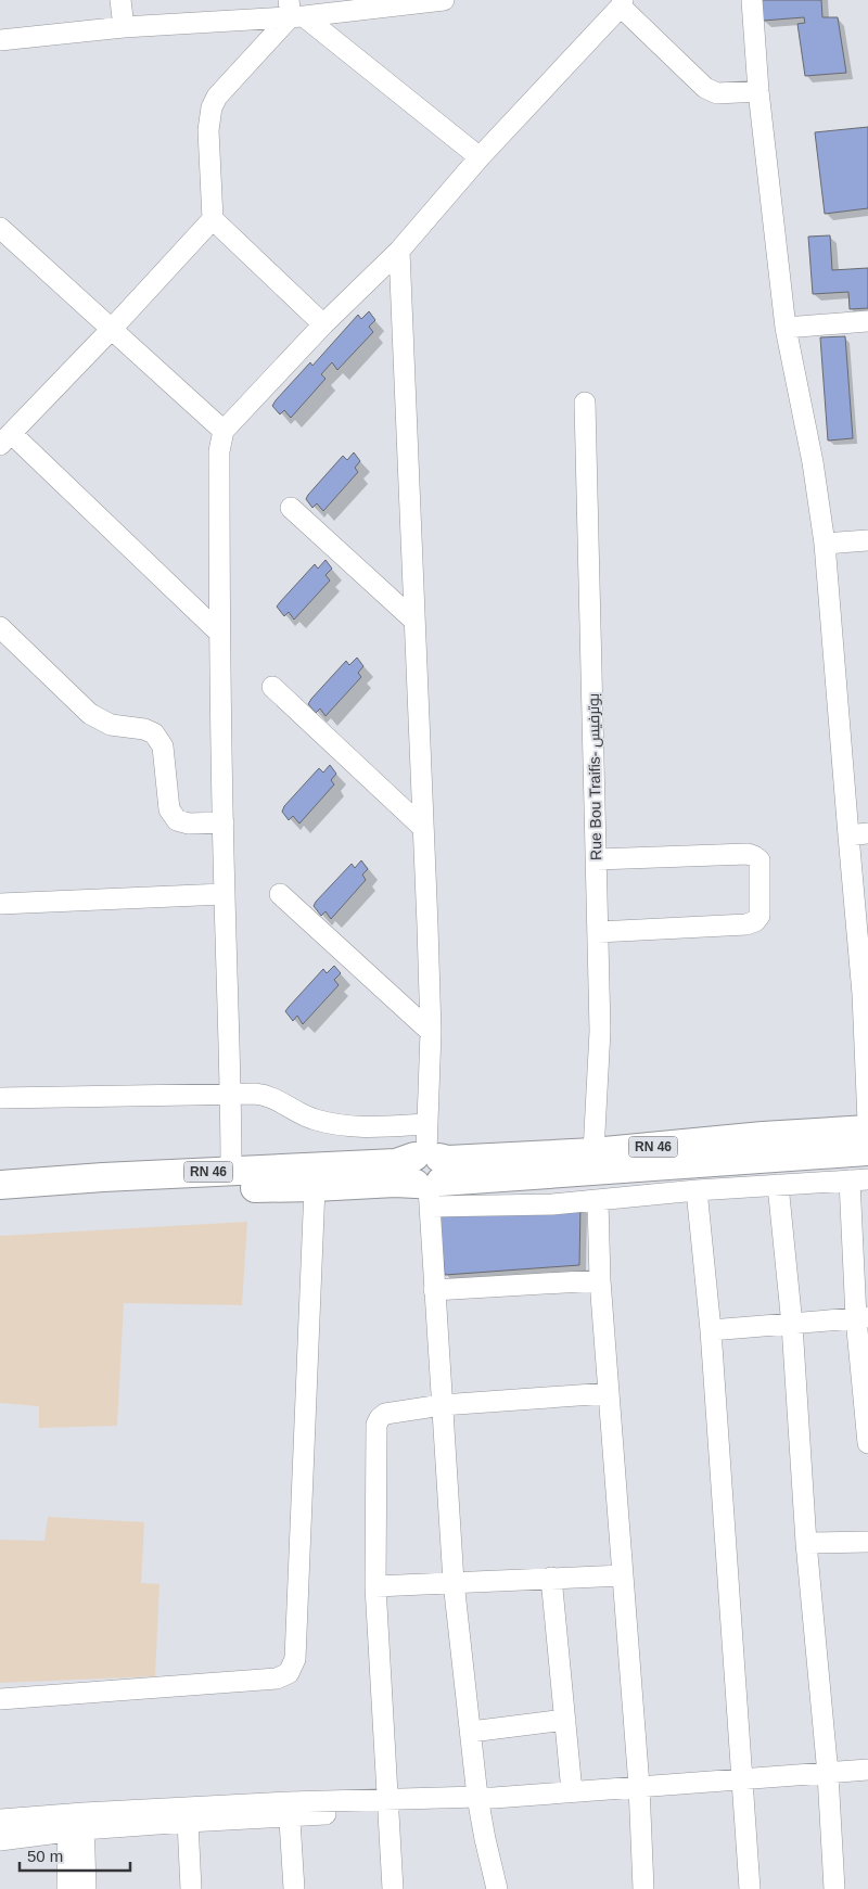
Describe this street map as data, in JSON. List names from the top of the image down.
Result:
{
  "streets": {
    "highway": ["RN 46"],
    "street": ["Rue Bou Traifis- بوترفيس"]
  },
  "crossings": [
    ["Rue Bou Traifis- بوترفيس", "RN 46"]
  ],
  "scale_bar": "50 m"
}
